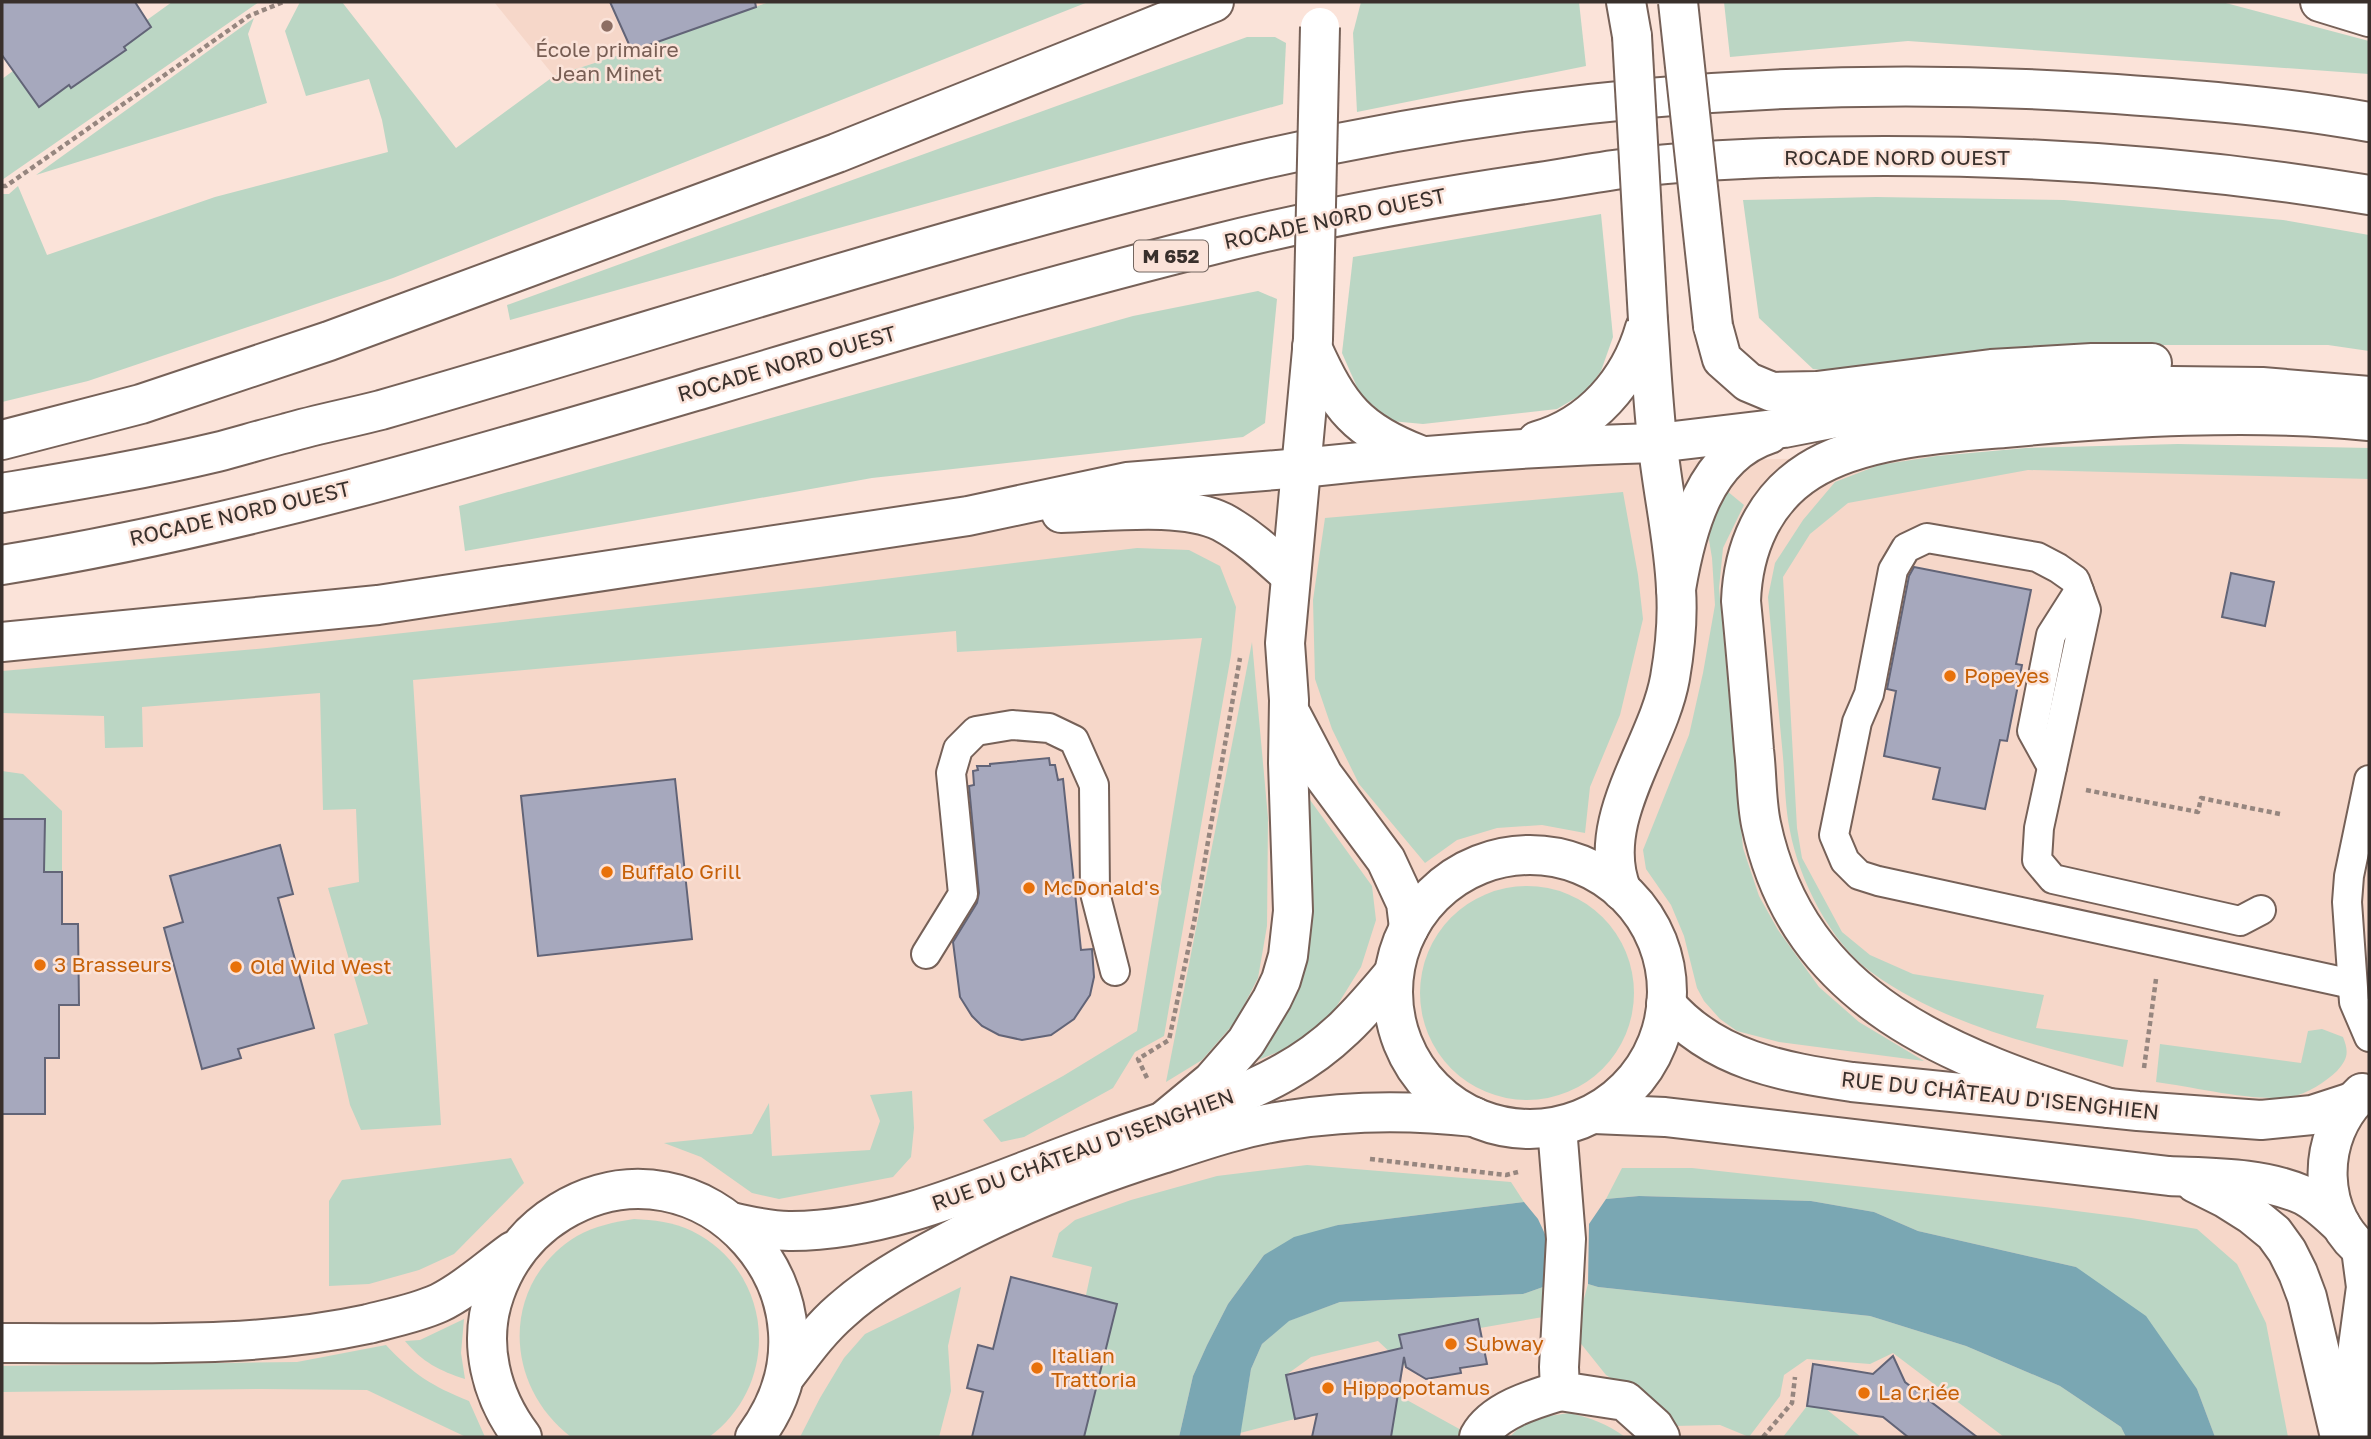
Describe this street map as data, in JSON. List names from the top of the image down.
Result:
{
  "streets": {
    "main road": ["ROCADE NORD OUEST", "M 652", "RUE DU CHÂTEAU D'ISENGHIEN"]
  },
  "places": [
    "École primaire Jean Minet",
    "Popeyes",
    "Buffalo Grill",
    "McDonald's",
    "3 Brasseurs",
    "Old Wild West",
    "Subway",
    "Italian Trattoria",
    "Hippopotamus",
    "La Criée"
  ]
}
